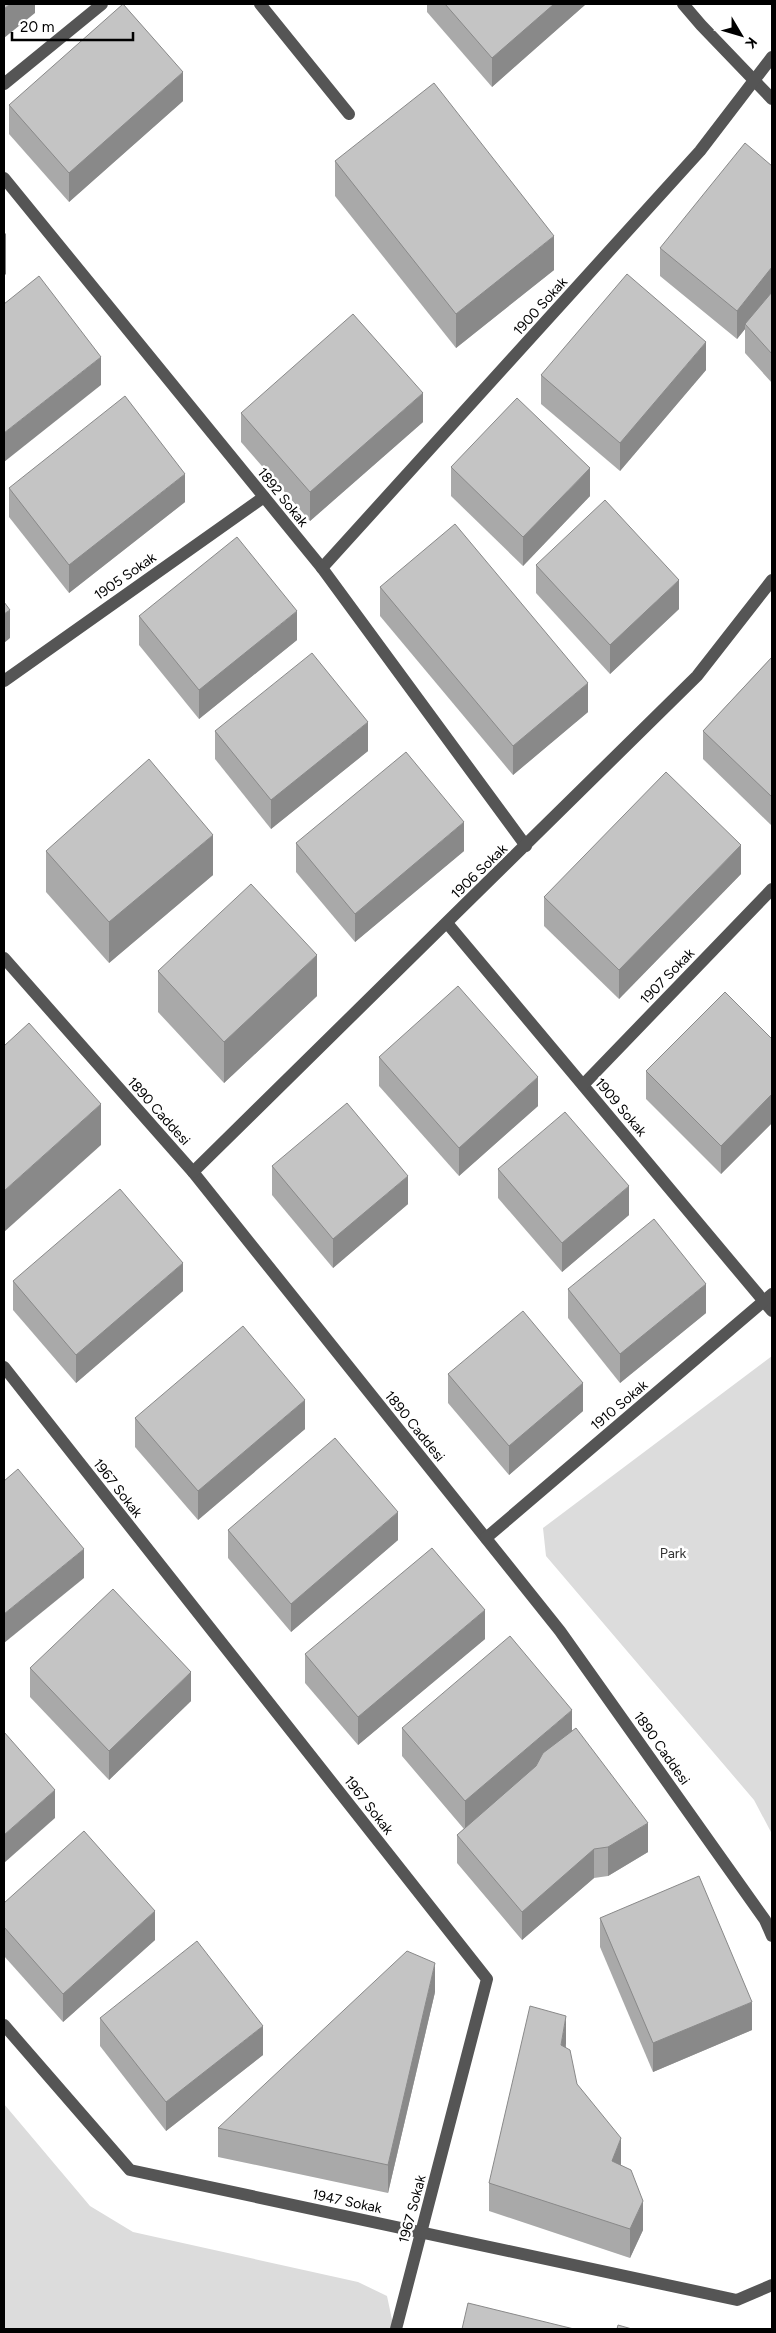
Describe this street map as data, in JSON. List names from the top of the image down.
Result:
{
  "streets": {
    "street": [
      "1900 Sokak",
      "1892 Sokak",
      "1905 Sokak",
      "1906 Sokak",
      "1907 Sokak",
      "1909 Sokak",
      "1890 Caddesi",
      "1910 Sokak",
      "1967 Sokak",
      "1947 Sokak"
    ]
  },
  "crossings": [
    ["1900 Sokak", "1892 Sokak"],
    ["1892 Sokak", "1905 Sokak"],
    ["1892 Sokak", "1906 Sokak"],
    ["1906 Sokak", "1909 Sokak"],
    ["1906 Sokak", "1890 Caddesi"],
    ["1907 Sokak", "1909 Sokak"],
    ["1909 Sokak", "1910 Sokak"],
    ["1890 Caddesi", "1910 Sokak"],
    ["1967 Sokak", "1947 Sokak"]
  ],
  "parks": ["Park"],
  "scale_bar": "20 m",
  "north": "bottom right"
}
